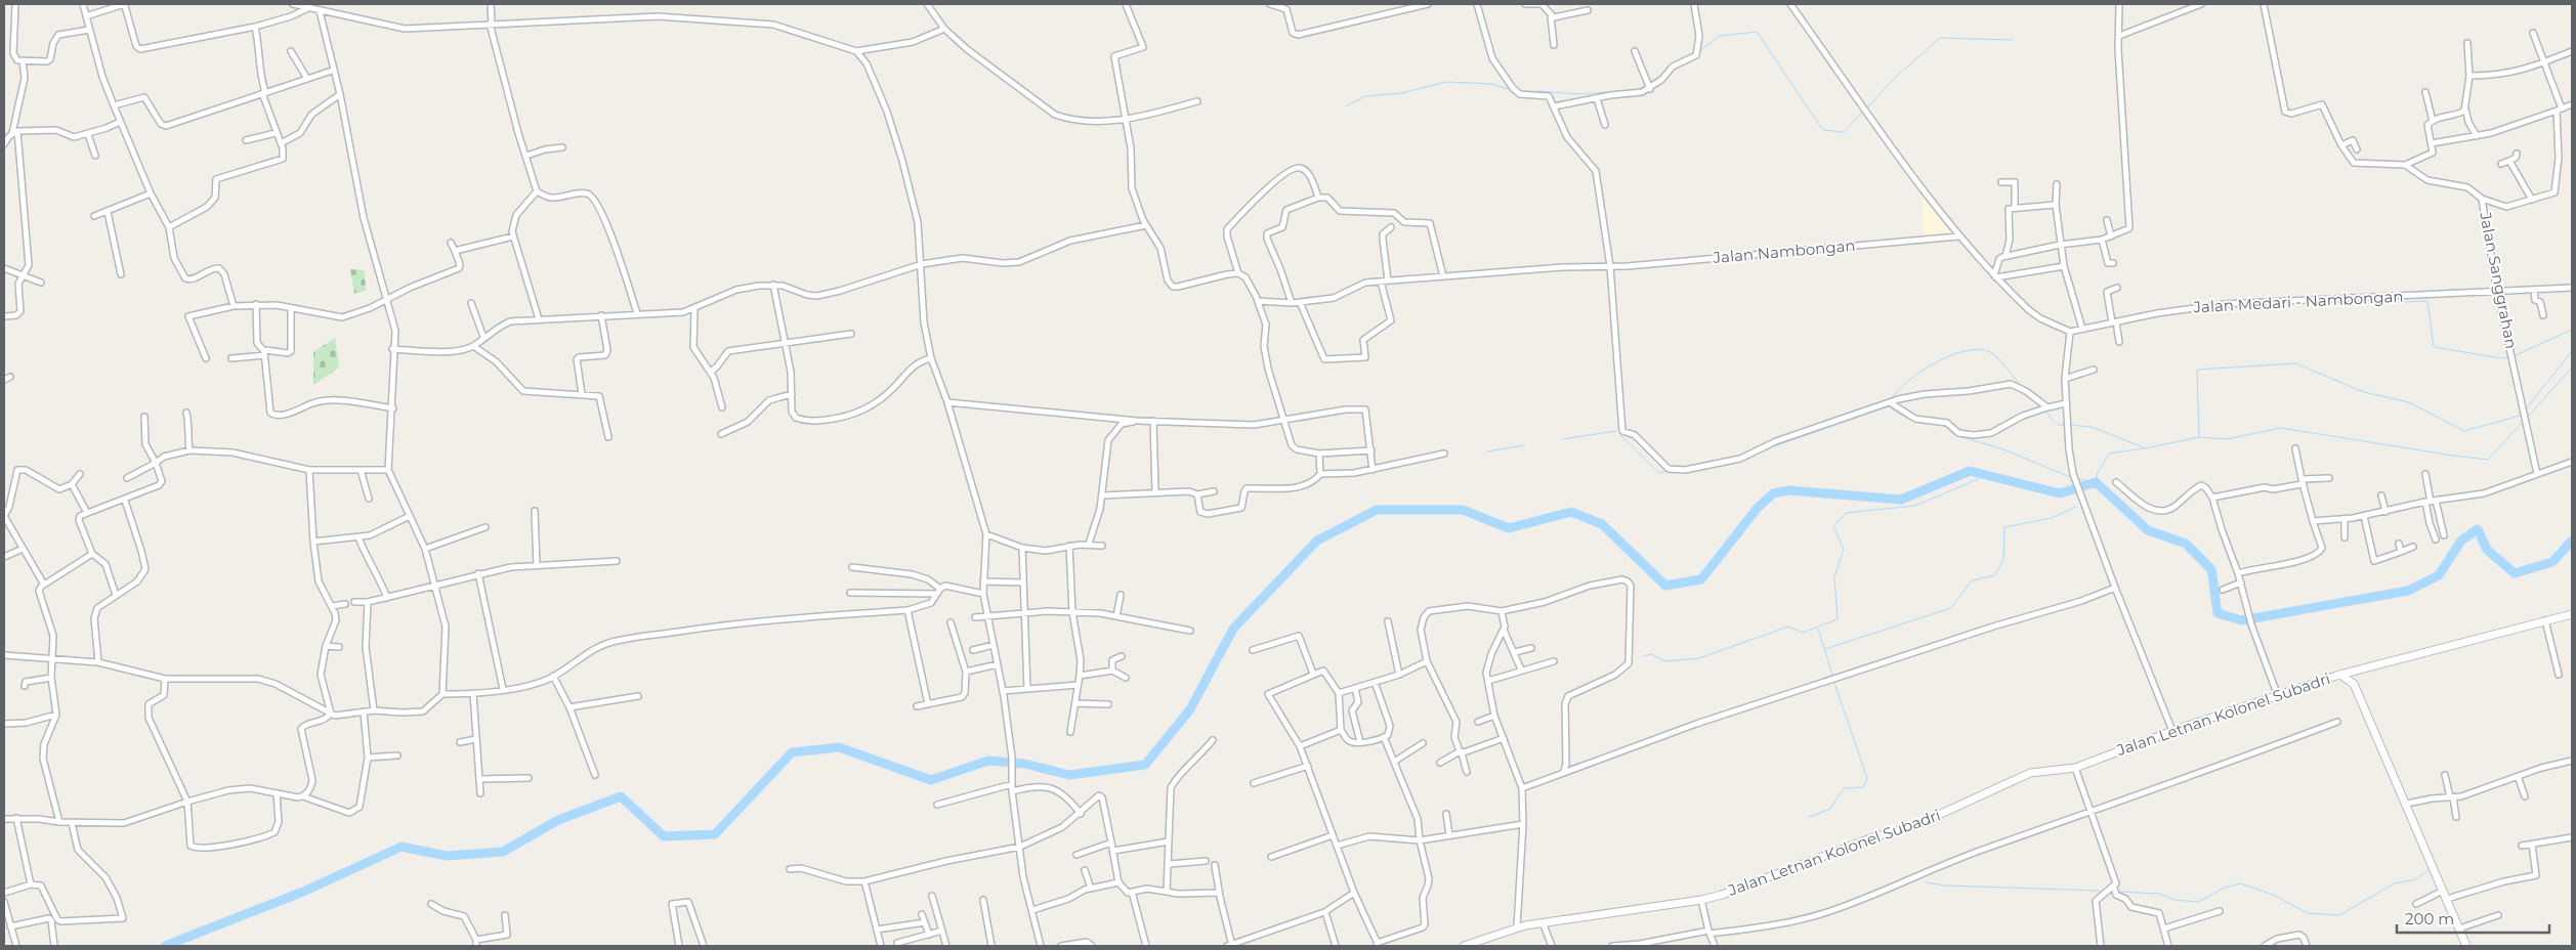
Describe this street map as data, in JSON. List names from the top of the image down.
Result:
{
  "streets": {
    "main road": ["Jalan Letnan Kolonel Subadri"],
    "street": ["Jalan Nambongan", "Jalan Sanggrahan", "Jalan Medari - Nambongan"]
  },
  "crossings": [
    ["Jalan Sanggrahan", "Jalan Medari - Nambongan"]
  ],
  "scale_bar": "200 m"
}
